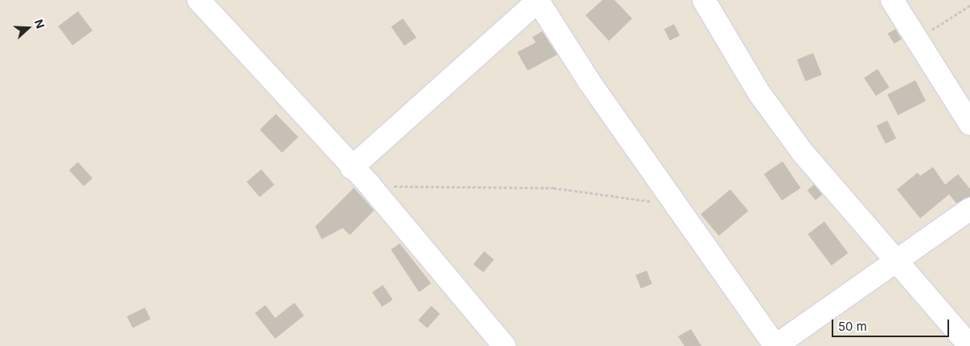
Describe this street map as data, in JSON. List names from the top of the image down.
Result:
{
  "scale_bar": "50 m",
  "north": "right"
}
